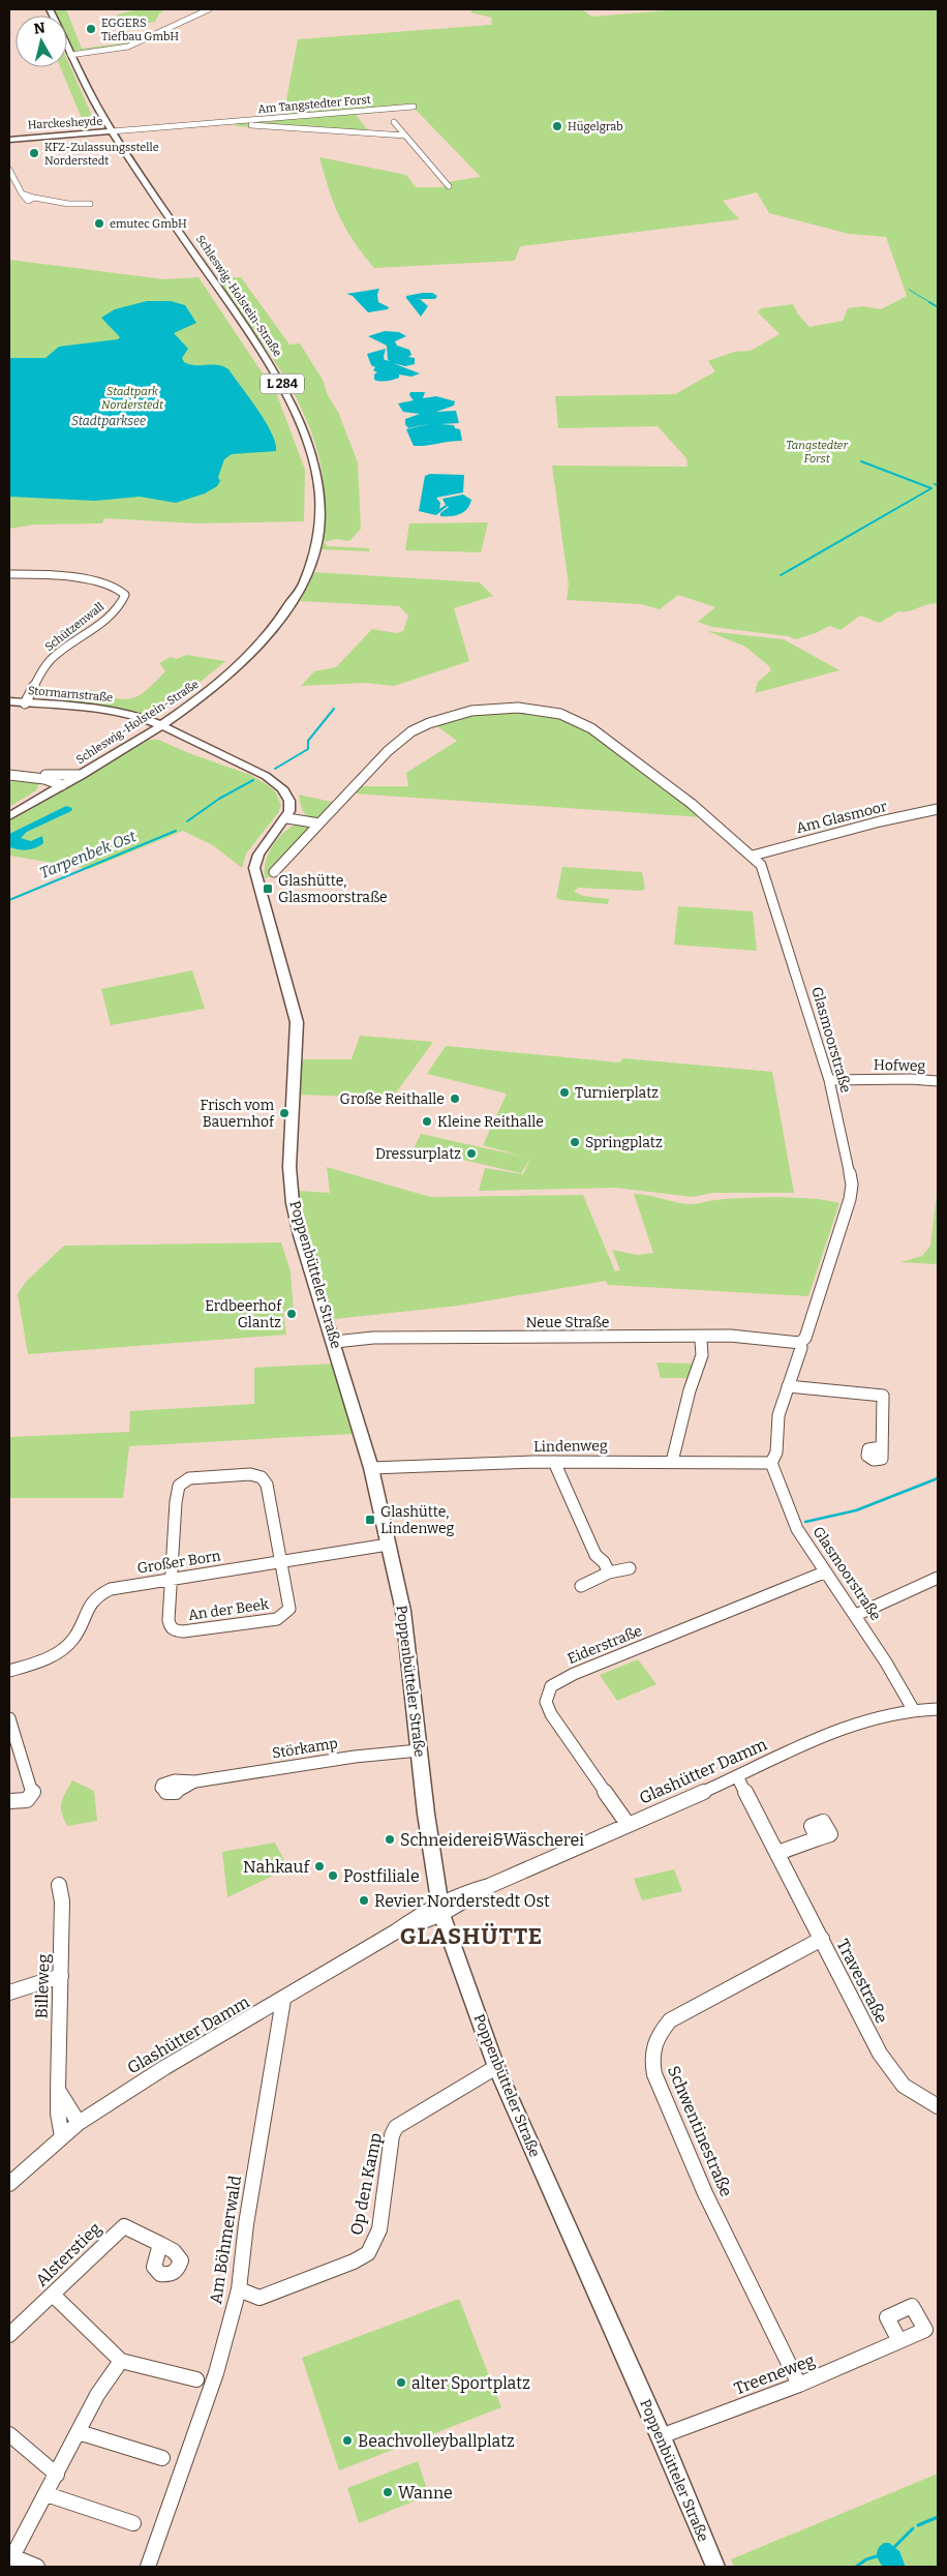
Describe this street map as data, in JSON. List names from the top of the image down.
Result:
{
  "streets": {
    "main road": [
      "Harckesheyde",
      "Schleswig-Holstein-Straße",
      "L 284",
      "Stormarnstraße",
      "Poppenbütteler Straße"
    ],
    "street": [
      "Am Tangstedter Forst",
      "Schützenwall",
      "Am Glasmoor",
      "Glasmoorstraße",
      "Hofweg",
      "Neue Straße",
      "Lindenweg",
      "Großer Born",
      "An der Beek",
      "Eiderstraße",
      "Störkamp",
      "Glashütter Damm",
      "Travestraße",
      "Billeweg",
      "Schwentinestraße",
      "Op den Kamp",
      "Am Böhmerwald",
      "Alsterstieg",
      "Treeneweg"
    ]
  },
  "crossings": [
    ["Am Tangstedter Forst", "Harckesheyde"],
    ["Am Tangstedter Forst", "Schleswig-Holstein-Straße"],
    ["Harckesheyde", "Schleswig-Holstein-Straße"],
    ["Schleswig-Holstein-Straße", "Stormarnstraße"],
    ["Schützenwall", "Stormarnstraße"],
    ["Am Glasmoor", "Glasmoorstraße"],
    ["Glasmoorstraße", "Hofweg"],
    ["Glasmoorstraße", "Neue Straße"],
    ["Glasmoorstraße", "Lindenweg"],
    ["Glasmoorstraße", "Eiderstraße"],
    ["Glasmoorstraße", "Glashütter Damm"],
    ["Poppenbütteler Straße", "Neue Straße"],
    ["Poppenbütteler Straße", "Lindenweg"],
    ["Poppenbütteler Straße", "Großer Born"],
    ["Poppenbütteler Straße", "Störkamp"],
    ["Poppenbütteler Straße", "Glashütter Damm"],
    ["Poppenbütteler Straße", "Op den Kamp"],
    ["Poppenbütteler Straße", "Treeneweg"],
    ["Großer Born", "An der Beek"],
    ["Eiderstraße", "Glashütter Damm"],
    ["Glashütter Damm", "Travestraße"],
    ["Glashütter Damm", "Billeweg"],
    ["Glashütter Damm", "Am Böhmerwald"],
    ["Travestraße", "Schwentinestraße"],
    ["Schwentinestraße", "Treeneweg"],
    ["Op den Kamp", "Am Böhmerwald"]
  ],
  "districts": ["GLASHÜTTE"],
  "water": ["Stadtparksee", "Tarpenbek Ost"],
  "parks": ["Stadtpark Norderstedt", "Tangstedter Forst"],
  "places": {
    "other": [
      "EGGERS Tiefbau GmbH",
      "Hügelgrab",
      "KFZ-Zulassungsstelle Norderstedt",
      "emutec GmbH",
      "Turnierplatz",
      "Große Reithalle",
      "Frisch vom Bauernhof",
      "Kleine Reithalle",
      "Springplatz",
      "Dressurplatz",
      "Erdbeerhof Glantz",
      "Schneiderei&Wäscherei",
      "Nahkauf",
      "Postfiliale",
      "Revier Norderstedt Ost",
      "alter Sportplatz",
      "Beachvolleyballplatz",
      "Wanne"
    ],
    "transit": ["Glashütte, Glasmoorstraße", "Glashütte, Lindenweg"]
  },
  "north": "top"
}
